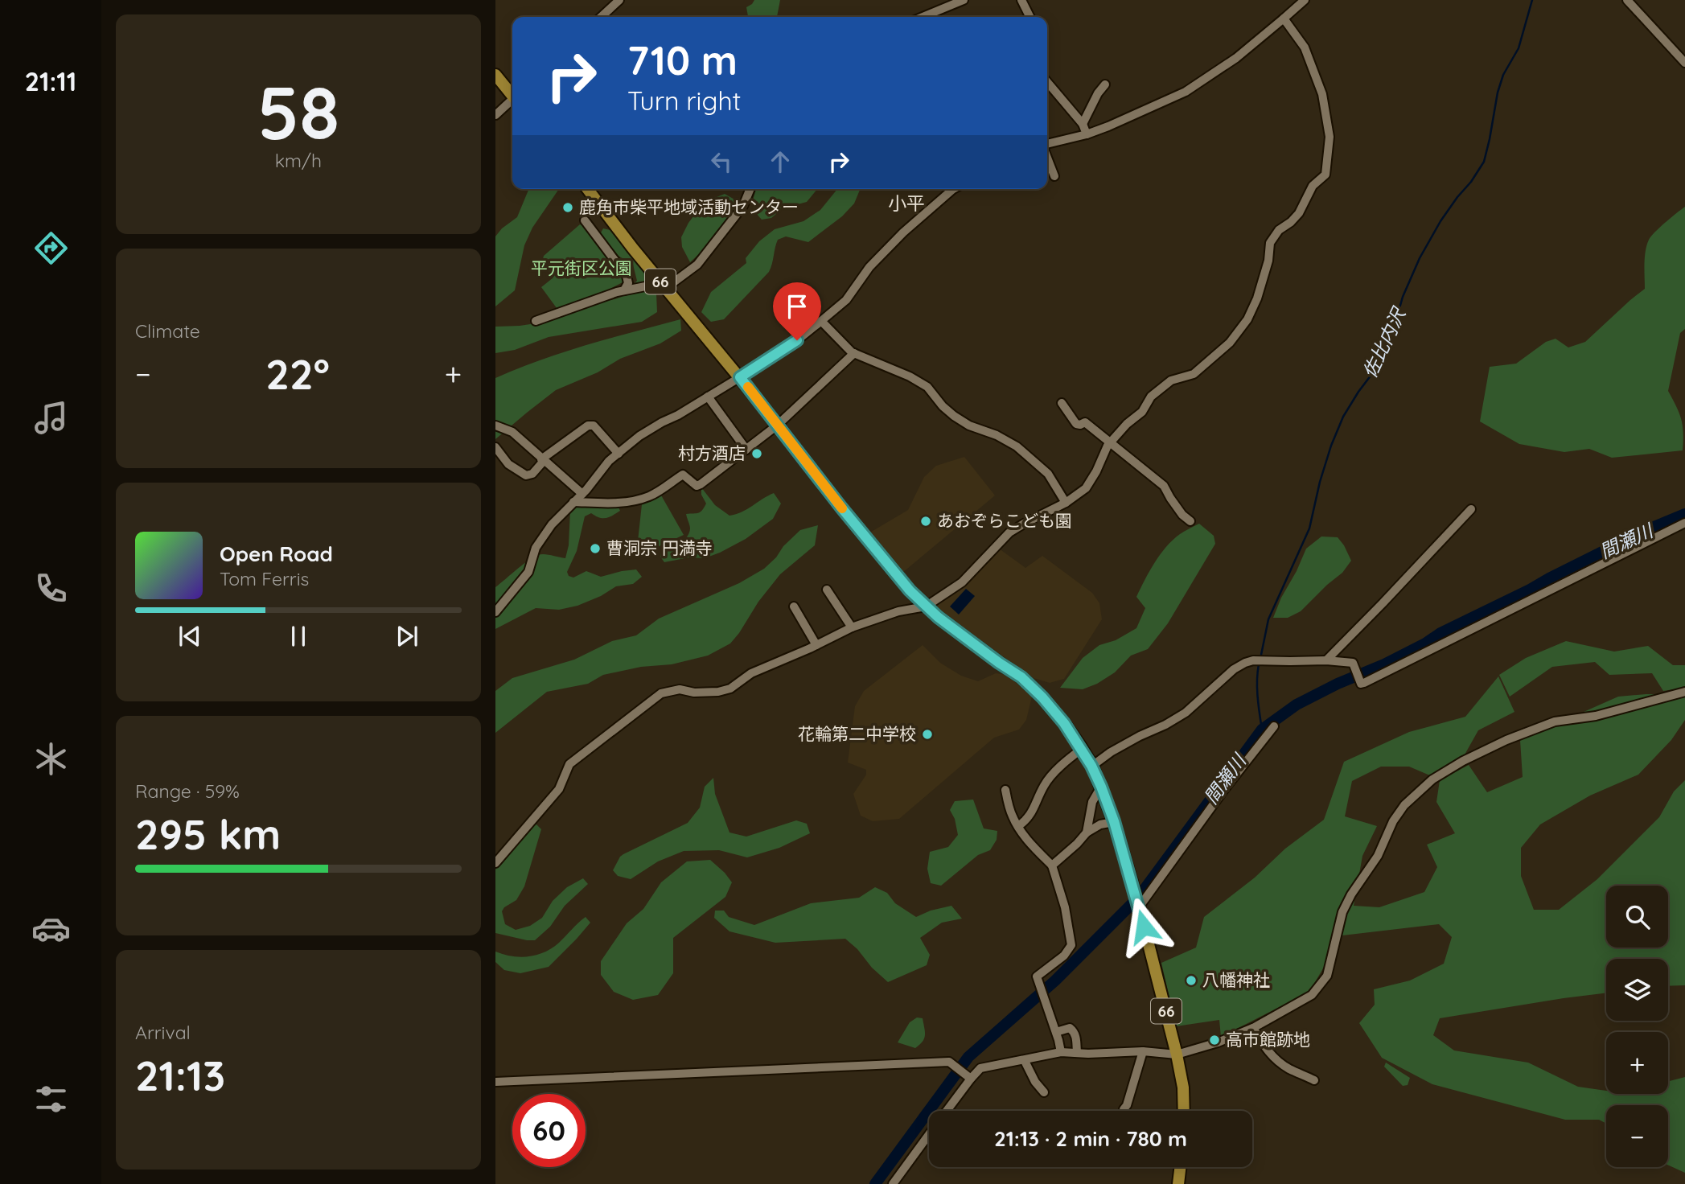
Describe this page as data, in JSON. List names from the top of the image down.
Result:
{
  "streets": {
    "main road": ["66"]
  },
  "districts": ["小平"],
  "water": ["佐比内沢", "間瀬川"],
  "parks": ["平元街区公園"],
  "places": [
    "鹿角市柴平地域活動センター",
    "村方酒店",
    "あおぞらこども園",
    "曹洞宗 円満寺",
    "花輪第二中学校",
    "八幡神社",
    "高市館跡地"
  ],
  "page": {
    "tabs": "21:11",
    "tile": [
      ["58", "km/h"],
      "Climate",
      ["Range · 59%", "295 km"],
      ["Arrival", "21:13"]
    ],
    "turn": ["710 m", "Turn right"],
    "heat": ["−", "22°", "+"],
    "song": ["Open Road", "Tom Ferris"],
    "map_buttons": ["+", "−"],
    "limit": "60",
    "trip": "21:13 · 2 min · 780 m"
  }
}
